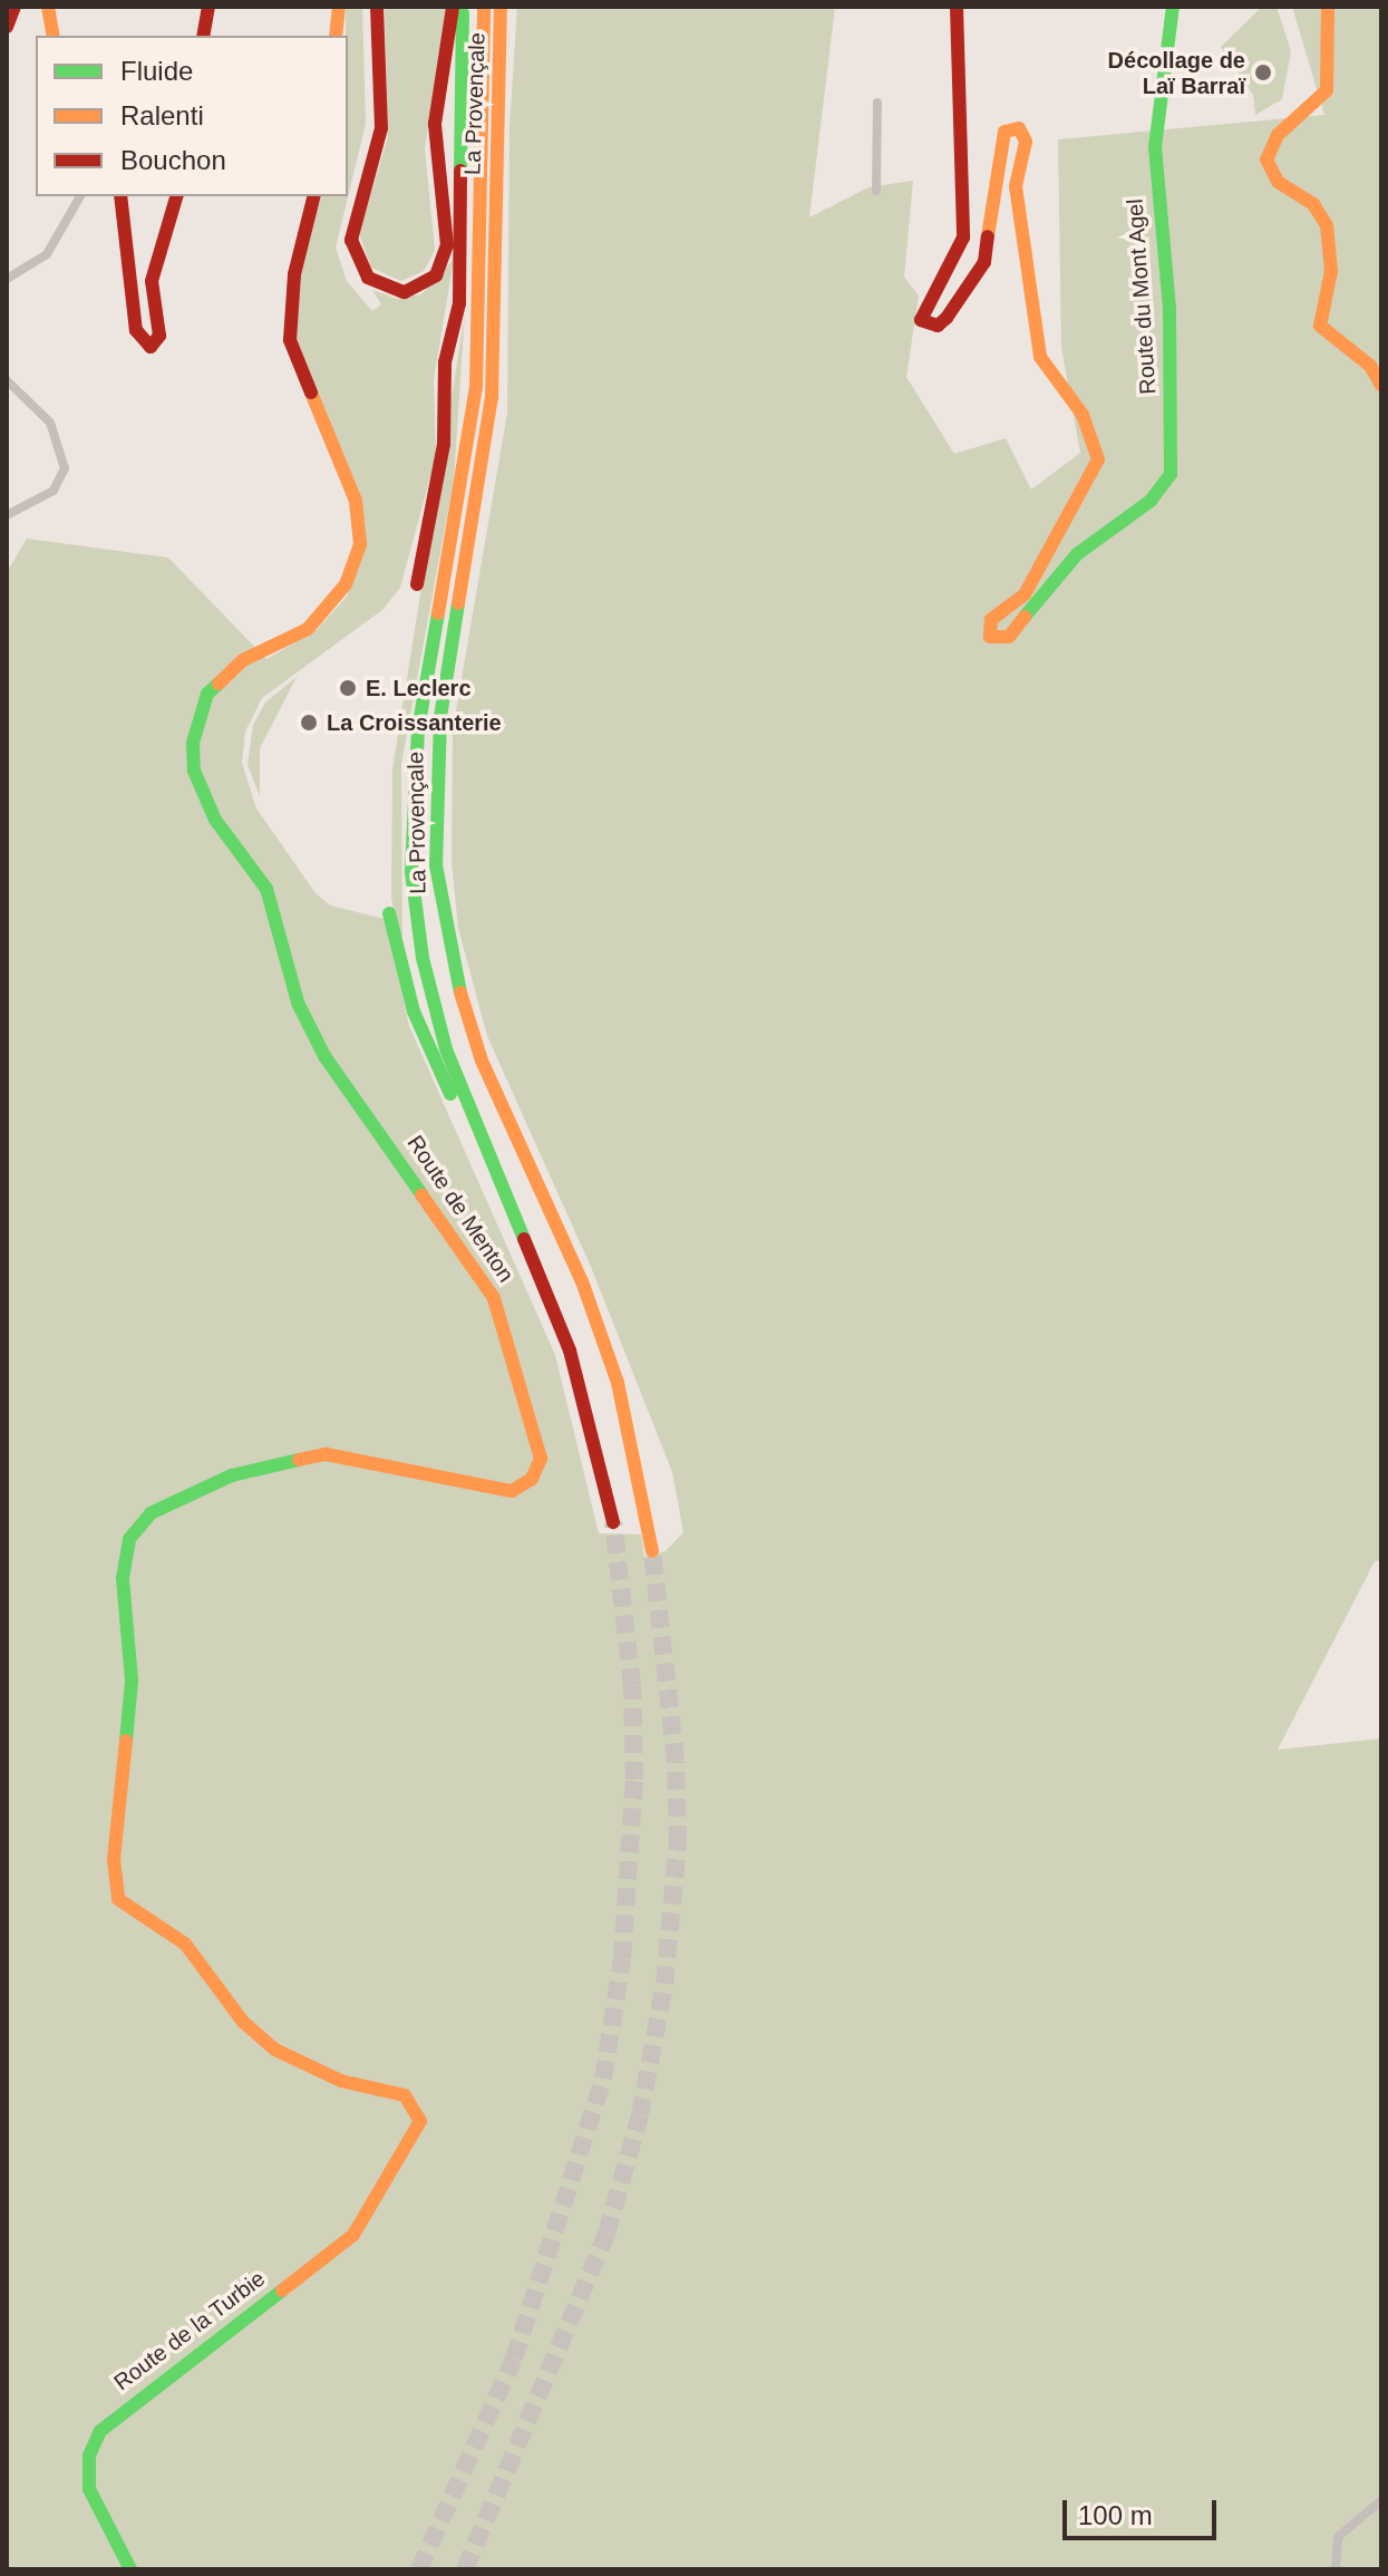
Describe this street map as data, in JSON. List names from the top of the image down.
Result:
{
  "streets": {
    "main road": [
      "La Provençale",
      "Route du Mont Agel",
      "Route de Menton",
      "Route de la Turbie"
    ]
  },
  "crossings": [
    ["Route de Menton", "Route de la Turbie"]
  ],
  "places": ["Décollage de Laï Barraï", "E. Leclerc", "La Croissanterie"],
  "legend": ["Fluide", "Ralenti", "Bouchon"],
  "scale_bar": "100 m"
}
